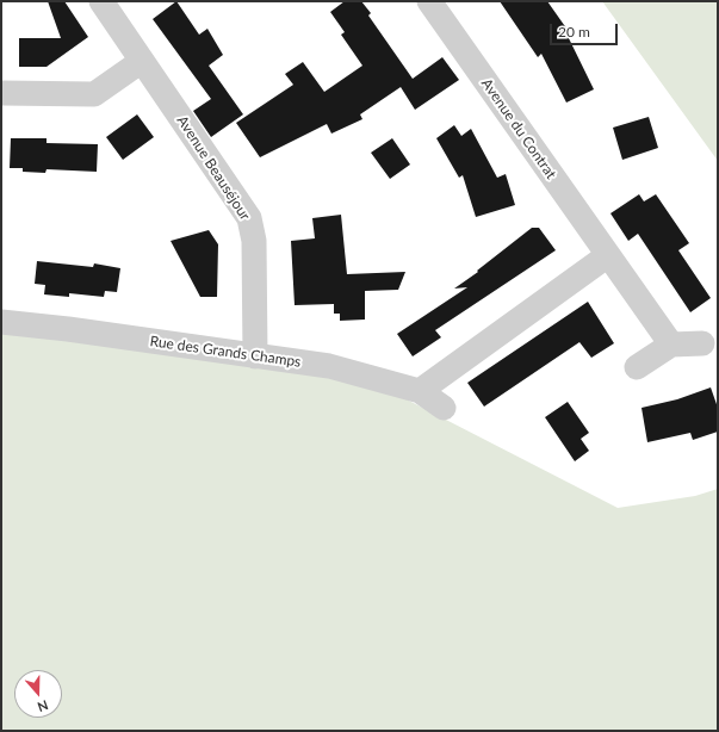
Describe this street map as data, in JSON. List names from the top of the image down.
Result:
{
  "streets": {
    "street": ["Avenue du Contrat", "Avenue Beauséjour", "Rue des Grands Champs"]
  },
  "crossings": [
    ["Avenue Beauséjour", "Rue des Grands Champs"]
  ],
  "scale_bar": "20 m",
  "north": "bottom"
}
